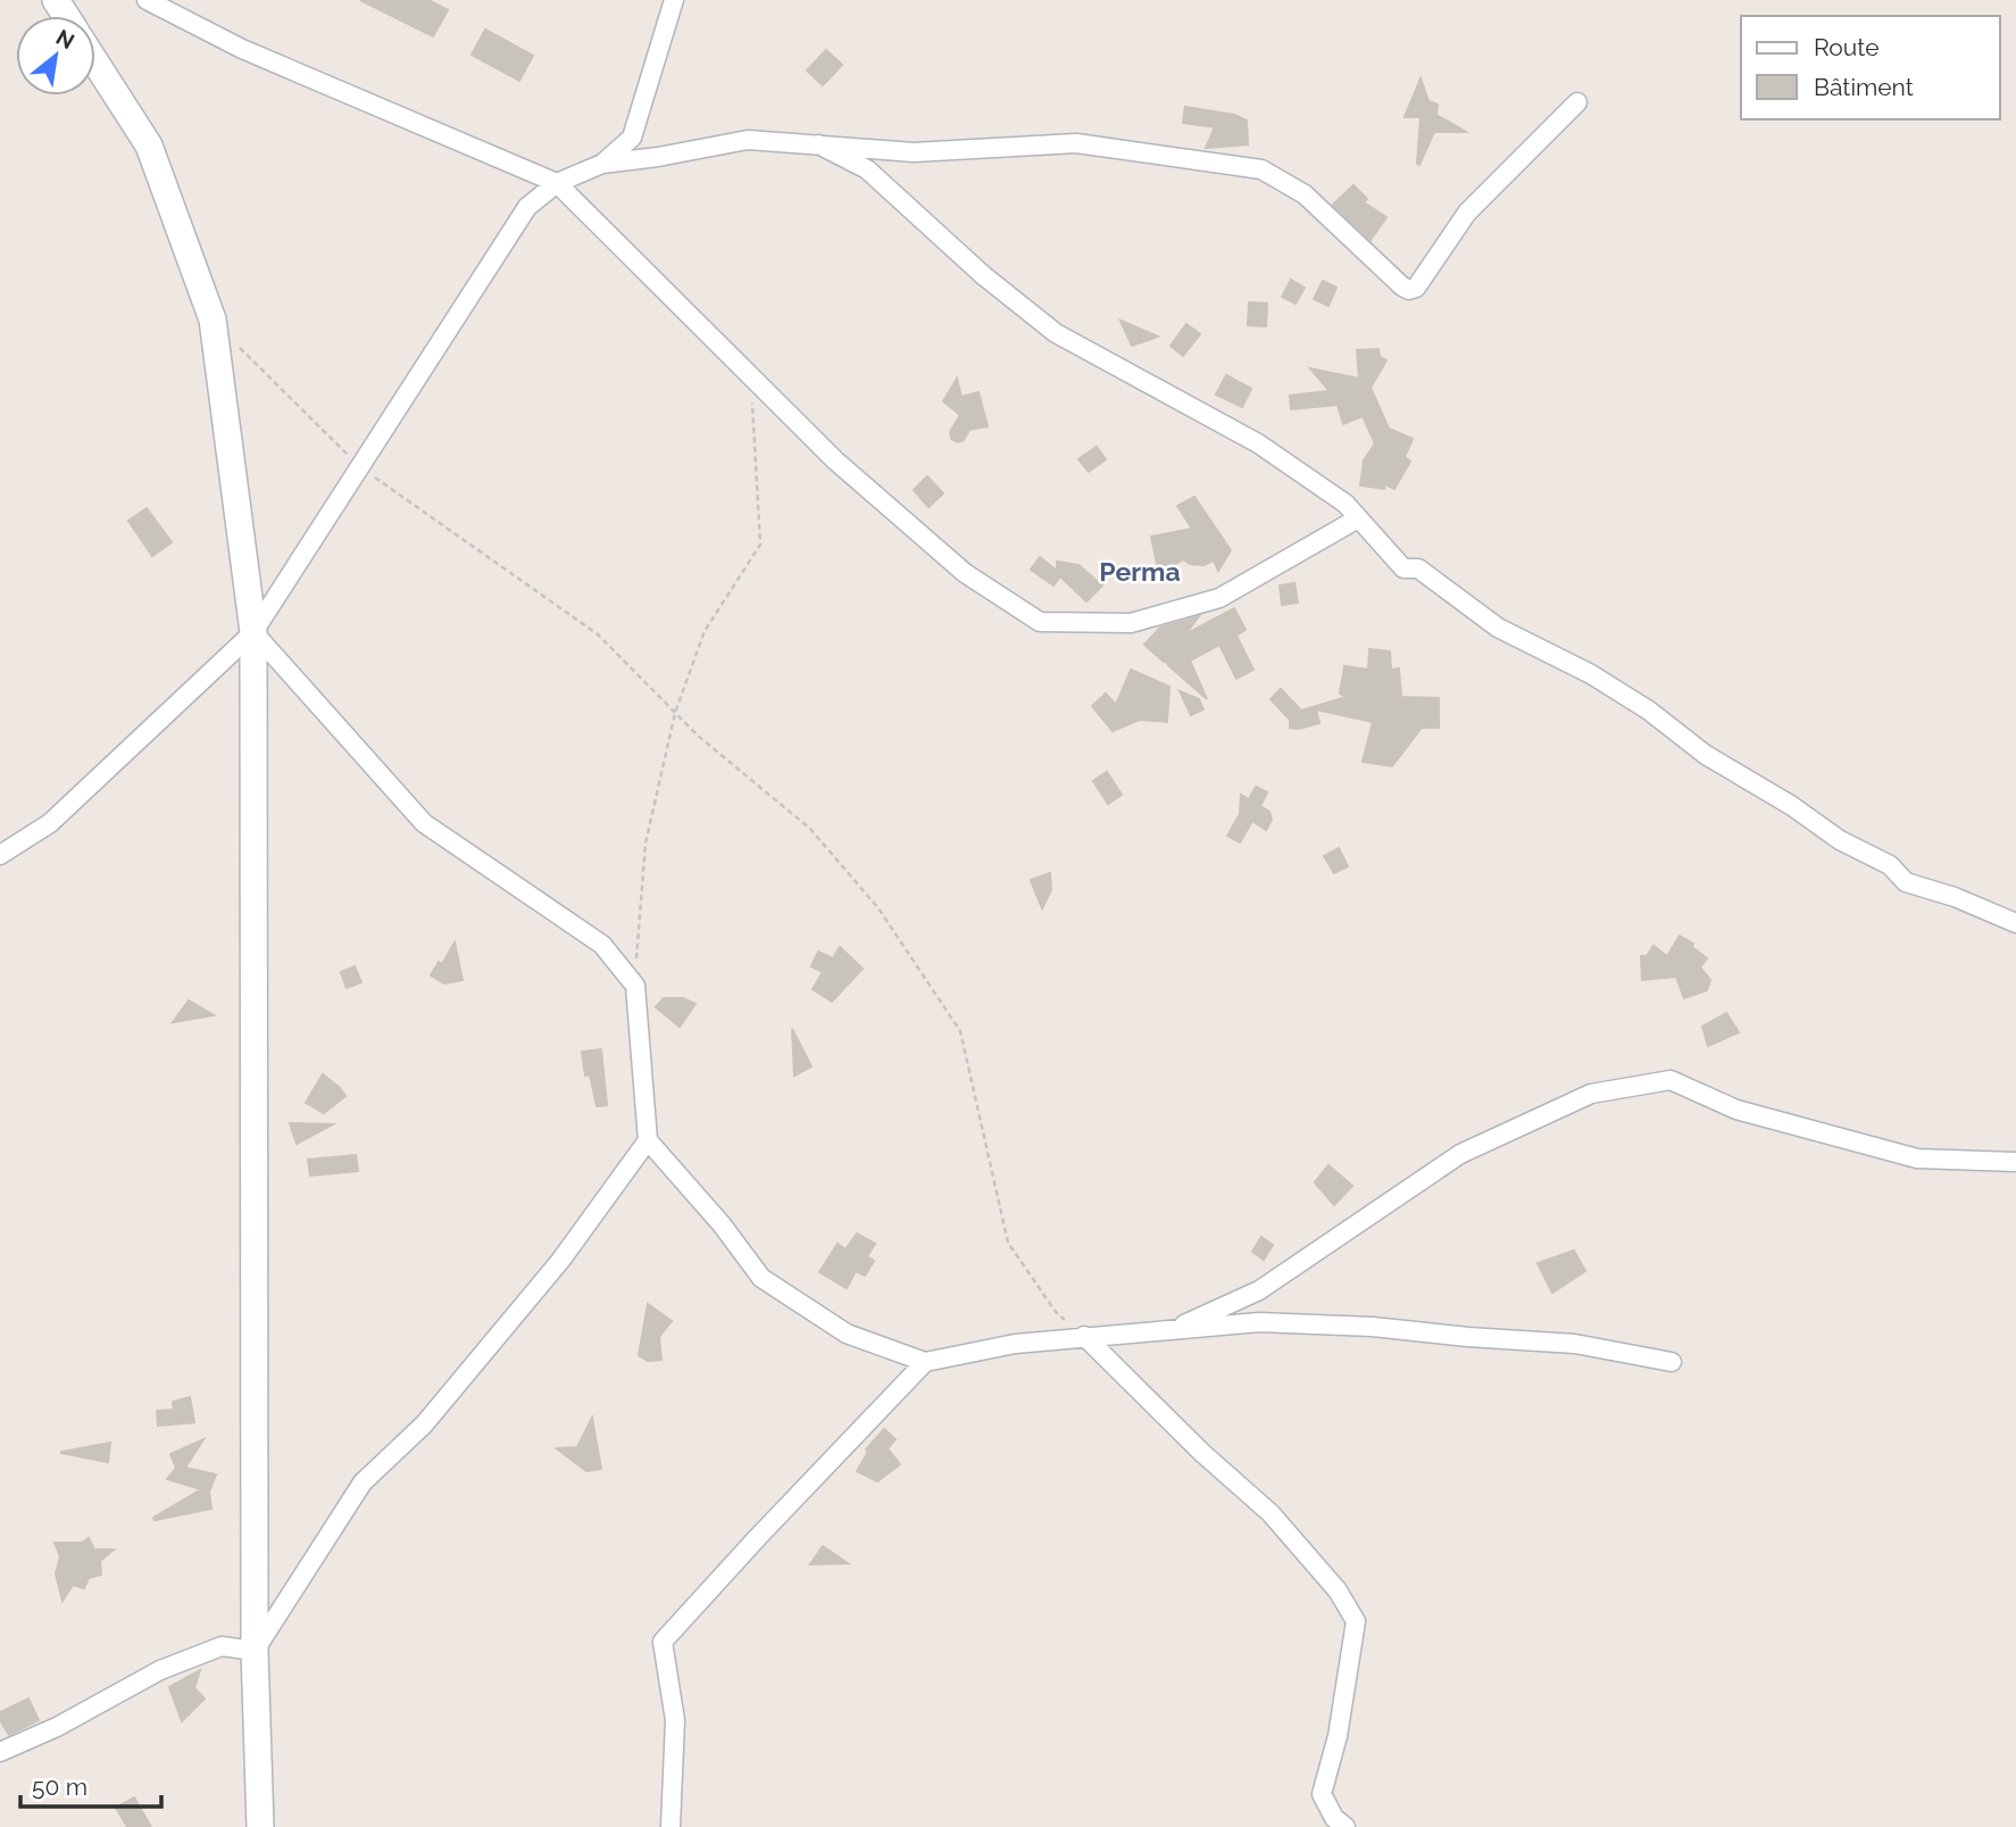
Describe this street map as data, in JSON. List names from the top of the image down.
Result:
{
  "districts": ["Perma"],
  "legend": ["Route", "Bâtiment"],
  "scale_bar": "50 m",
  "north": "top right"
}
